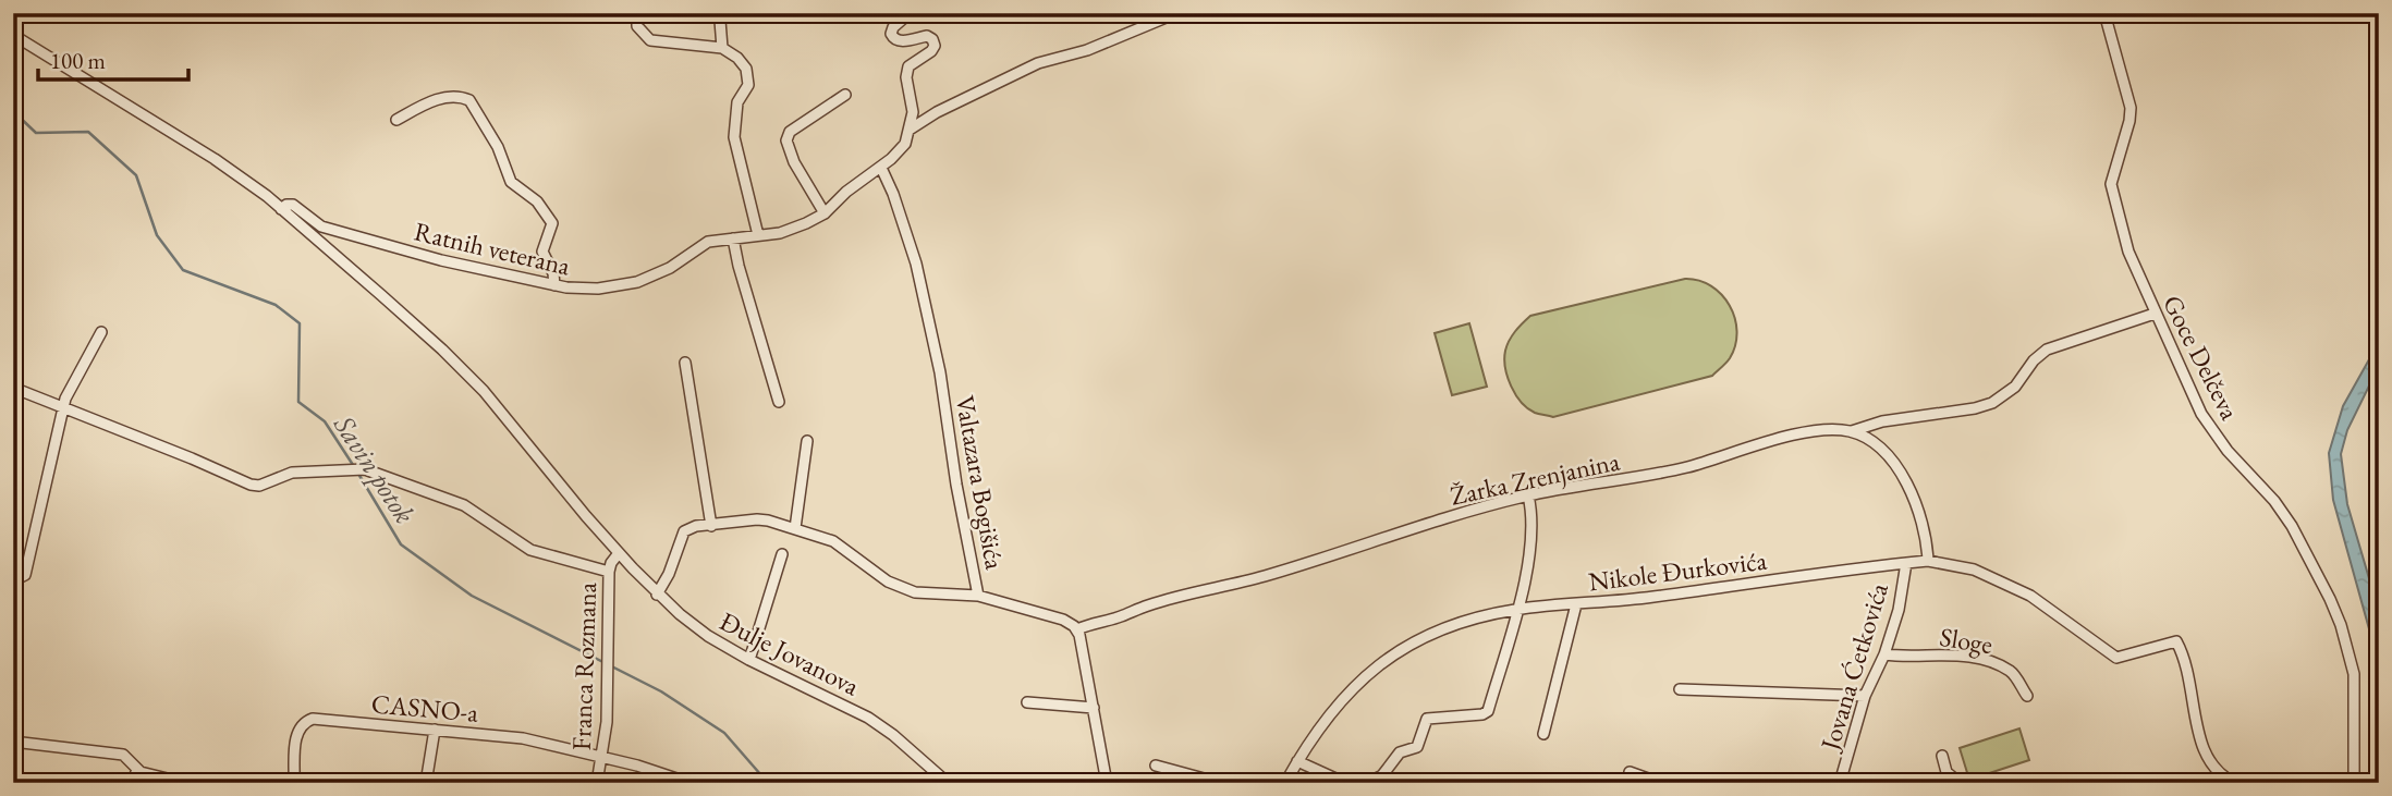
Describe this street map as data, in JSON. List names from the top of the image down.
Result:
{
  "streets": {
    "street": [
      "Ratnih veterana",
      "Goce Delčeva",
      "Žarka Zrenjanina",
      "Valtazara Bogišića",
      "Nikole Đurkovića",
      "Sloge",
      "Đulje Jovanova",
      "Franca Rozmana",
      "Jovana Ćetkovića",
      "CASNO-a"
    ]
  },
  "crossings": [
    ["Ratnih veterana", "Valtazara Bogišića"],
    ["Ratnih veterana", "Đulje Jovanova"],
    ["Goce Delčeva", "Žarka Zrenjanina"],
    ["Žarka Zrenjanina", "Valtazara Bogišića"],
    ["Nikole Đurkovića", "Jovana Ćetkovića"],
    ["Sloge", "Jovana Ćetkovića"],
    ["Đulje Jovanova", "Franca Rozmana"],
    ["Franca Rozmana", "CASNO-a"]
  ],
  "water": ["Savin potok"],
  "scale_bar": "100 m"
}
